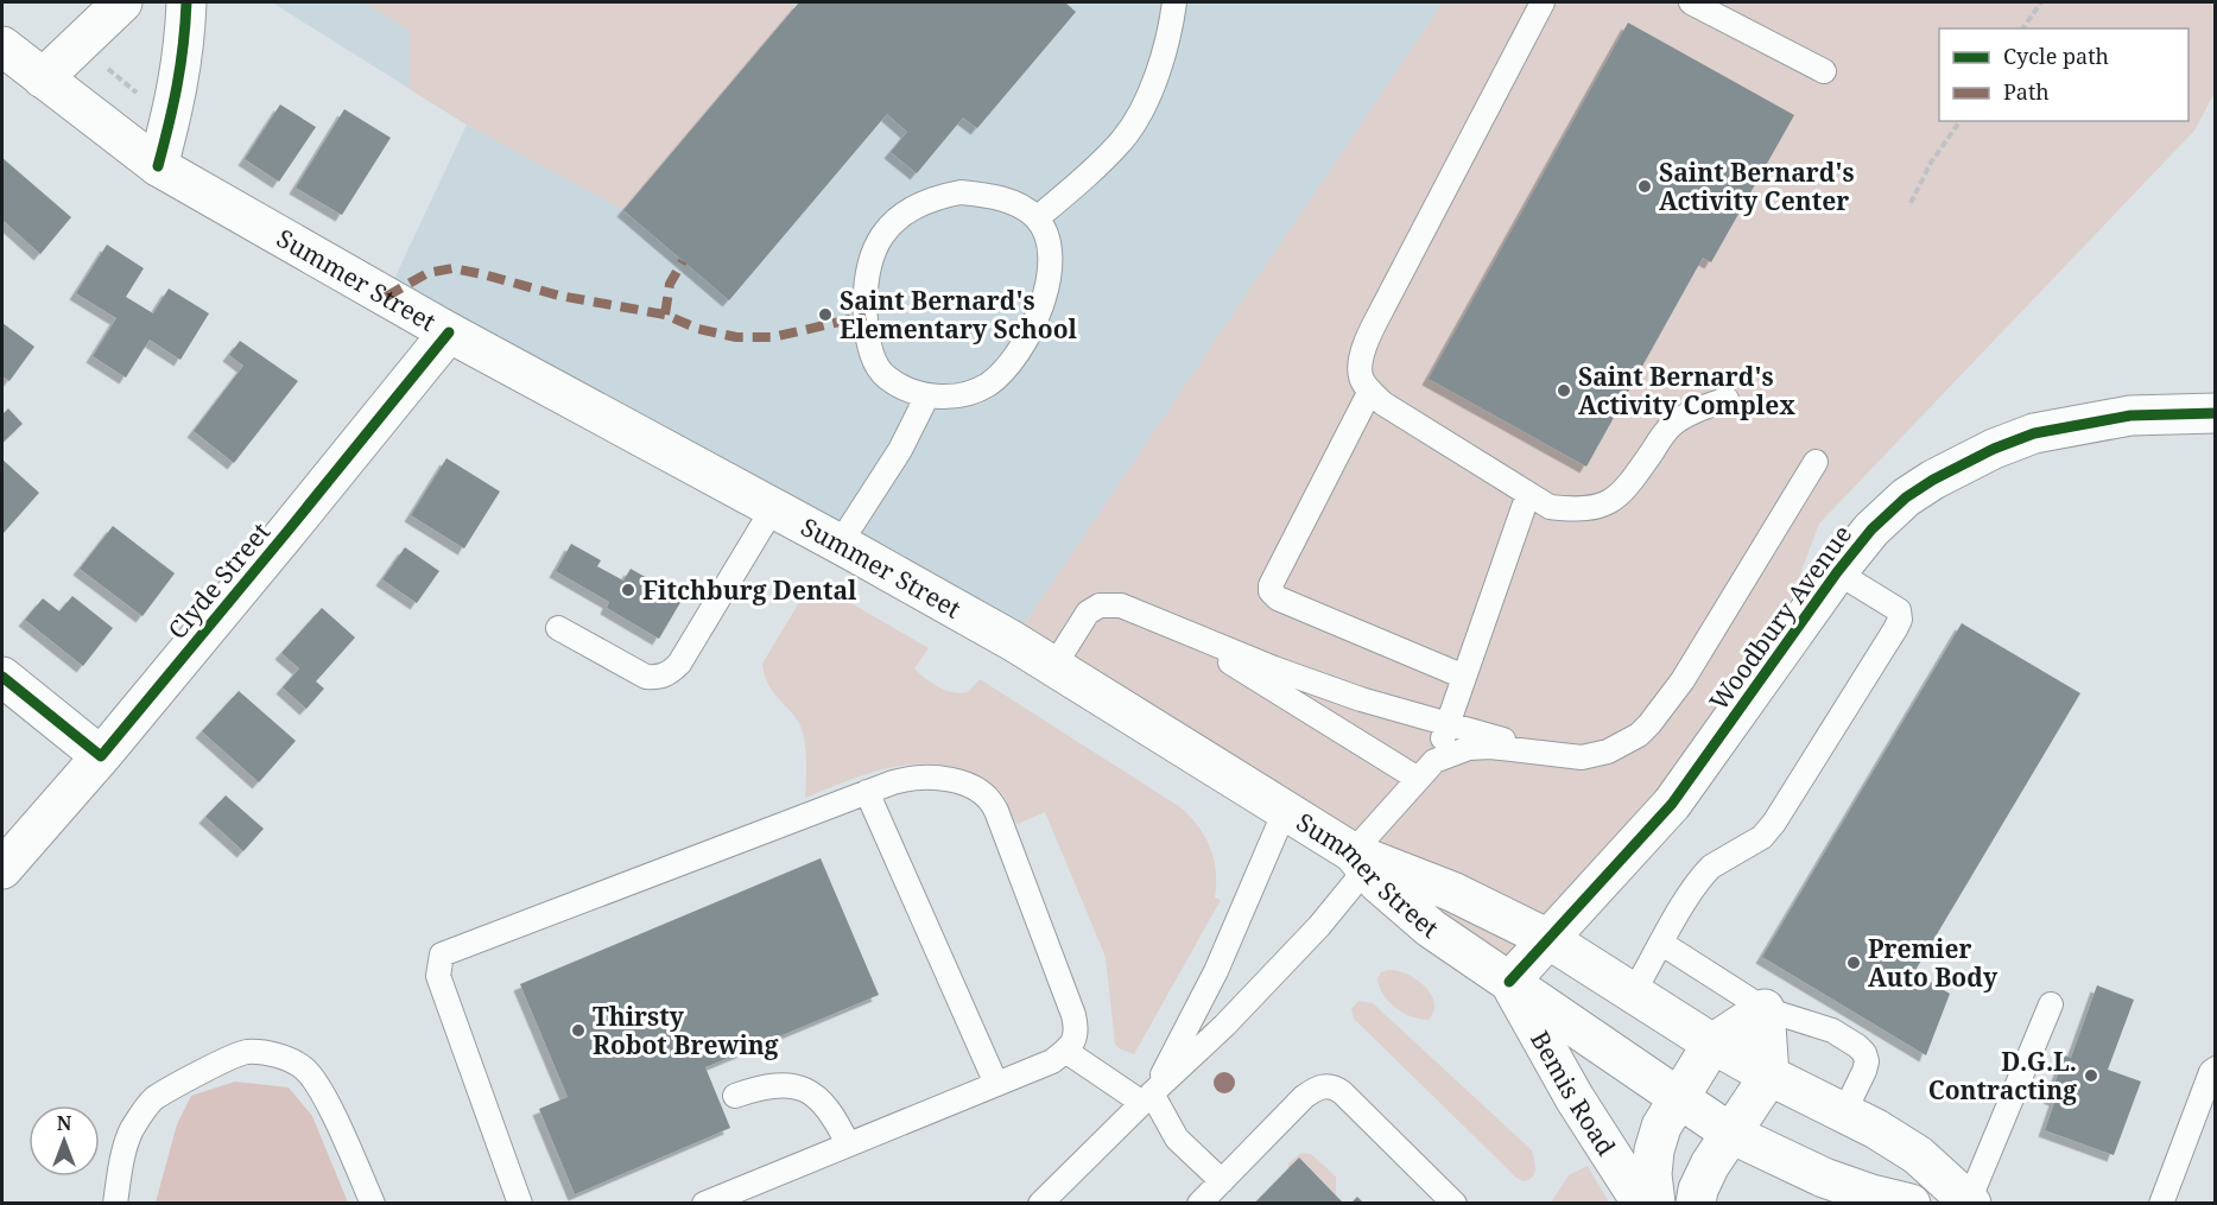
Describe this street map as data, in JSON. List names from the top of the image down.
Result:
{
  "streets": {
    "main road": [
      "Summer Street",
      "Clyde Street",
      "Woodbury Avenue",
      "Bemis Road"
    ]
  },
  "crossings": [
    ["Summer Street", "Clyde Street"],
    ["Summer Street", "Woodbury Avenue"],
    ["Summer Street", "Bemis Road"],
    ["Woodbury Avenue", "Bemis Road"]
  ],
  "places": [
    "Saint Bernard's Activity Center",
    "Saint Bernard's Elementary School",
    "Saint Bernard's Activity Complex",
    "Fitchburg Dental",
    "Premier Auto Body",
    "Thirsty Robot Brewing",
    "D.G.L. Contracting"
  ],
  "legend": ["Cycle path", "Path"],
  "north": "top"
}
